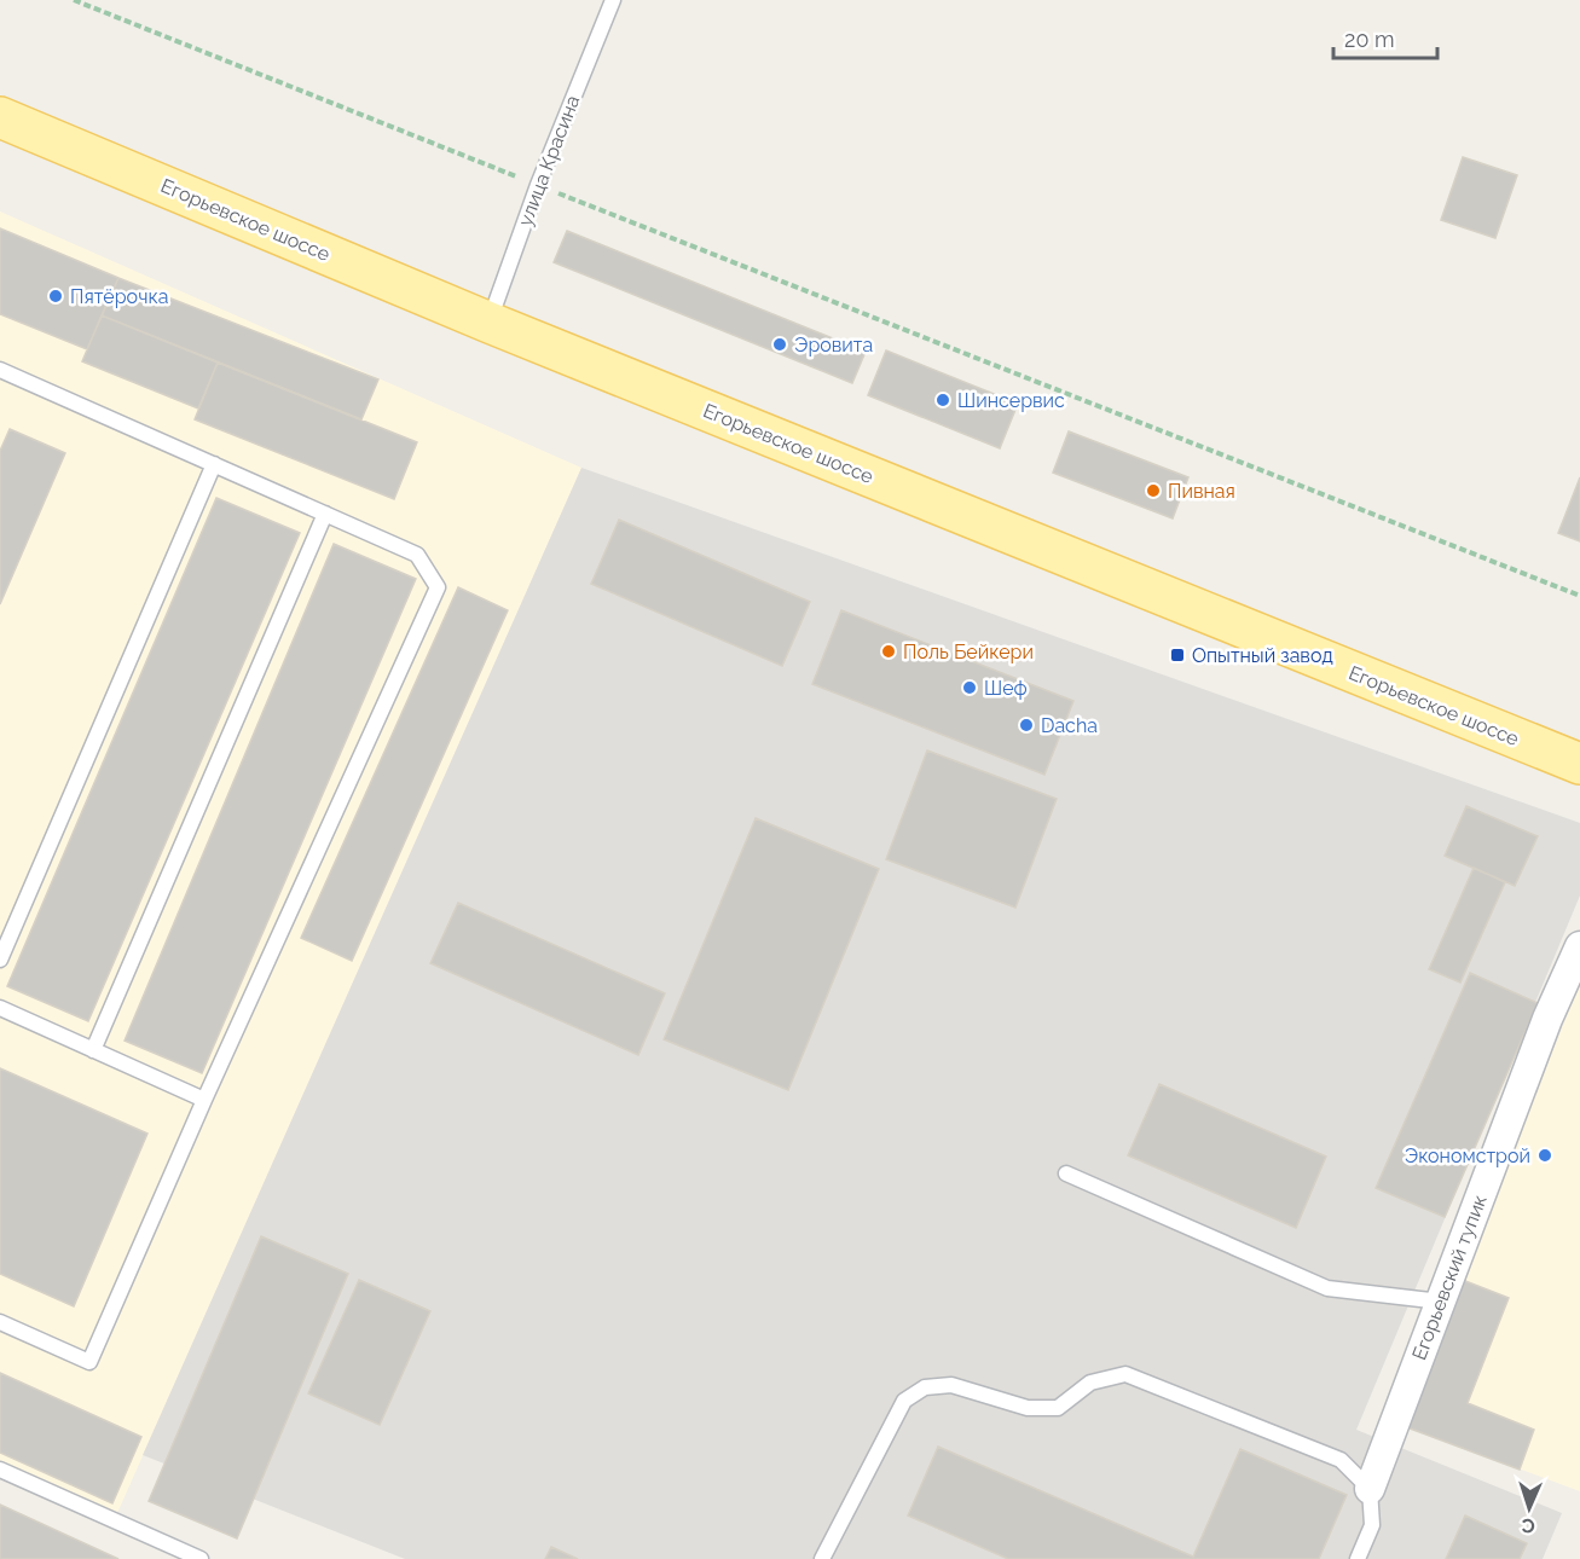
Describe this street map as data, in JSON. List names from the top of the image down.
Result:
{
  "streets": {
    "main road": ["Егорьевское шоссе"],
    "street": ["Егорьевский тупик"],
    "lane": ["улица Красина"]
  },
  "crossings": [
    ["улица Красина", "Егорьевское шоссе"]
  ],
  "places": {
    "other": [
      "Пятёрочка",
      "Эровита",
      "Шинсервис",
      "Пивная",
      "Поль Бейкери",
      "Шеф",
      "Dacha",
      "Экономстрой"
    ],
    "transit": ["Опытный завод"]
  },
  "scale_bar": "20 m",
  "north": "bottom"
}
